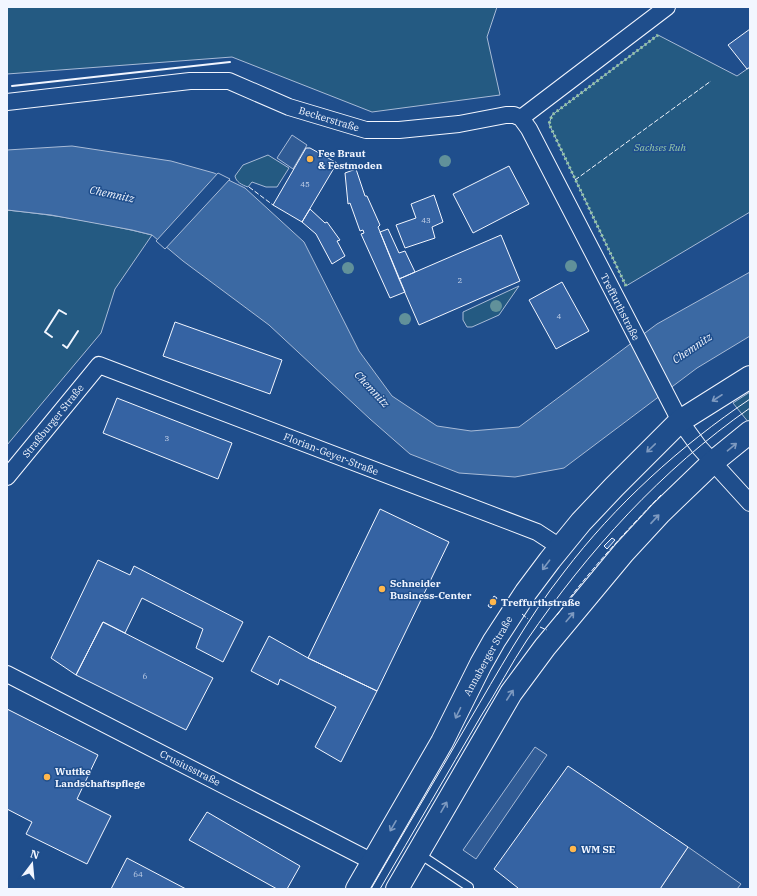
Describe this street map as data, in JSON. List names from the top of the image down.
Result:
{
  "streets": {
    "main road": ["Annaberger Straße"],
    "street": [
      "Beckerstraße",
      "Treffurthstraße",
      "Straßburger Straße",
      "Florian-Geyer-Straße",
      "Crusiusstraße"
    ]
  },
  "crossings": [
    ["Beckerstraße", "Treffurthstraße"],
    ["Treffurthstraße", "Annaberger Straße"],
    ["Straßburger Straße", "Florian-Geyer-Straße"],
    ["Florian-Geyer-Straße", "Annaberger Straße"],
    ["Annaberger Straße", "Crusiusstraße"]
  ],
  "water": ["Chemnitz"],
  "parks": ["Sachses Ruh"],
  "places": [
    "Fee Braut & Festmoden",
    "Schneider Business-Center",
    "Treffurthstraße",
    "Wuttke Landschaftspflege",
    "WM SE"
  ],
  "house_numbers": [
    "45",
    "43",
    "2",
    "4",
    "3",
    "6",
    "64"
  ],
  "north": "top"
}
